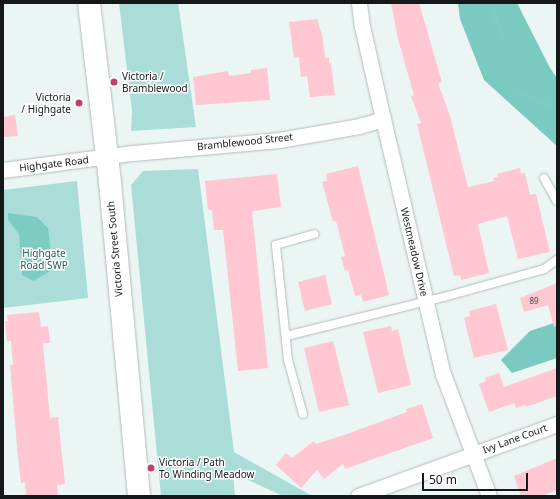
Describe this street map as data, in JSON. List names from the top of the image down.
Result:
{
  "streets": {
    "main road": ["Victoria Street South"],
    "street": [
      "Bramblewood Street",
      "Highgate Road",
      "Westmeadow Drive",
      "Ivy Lane Court"
    ]
  },
  "crossings": [
    ["Bramblewood Street", "Highgate Road"],
    ["Bramblewood Street", "Victoria Street South"],
    ["Bramblewood Street", "Westmeadow Drive"],
    ["Highgate Road", "Victoria Street South"],
    ["Westmeadow Drive", "Ivy Lane Court"]
  ],
  "parks": ["Highgate Road SWP"],
  "places": ["Victoria / Bramblewood", "Victoria / Highgate", "Victoria / Path To Winding Meadow"],
  "house_numbers": ["89"],
  "scale_bar": "50 m"
}
